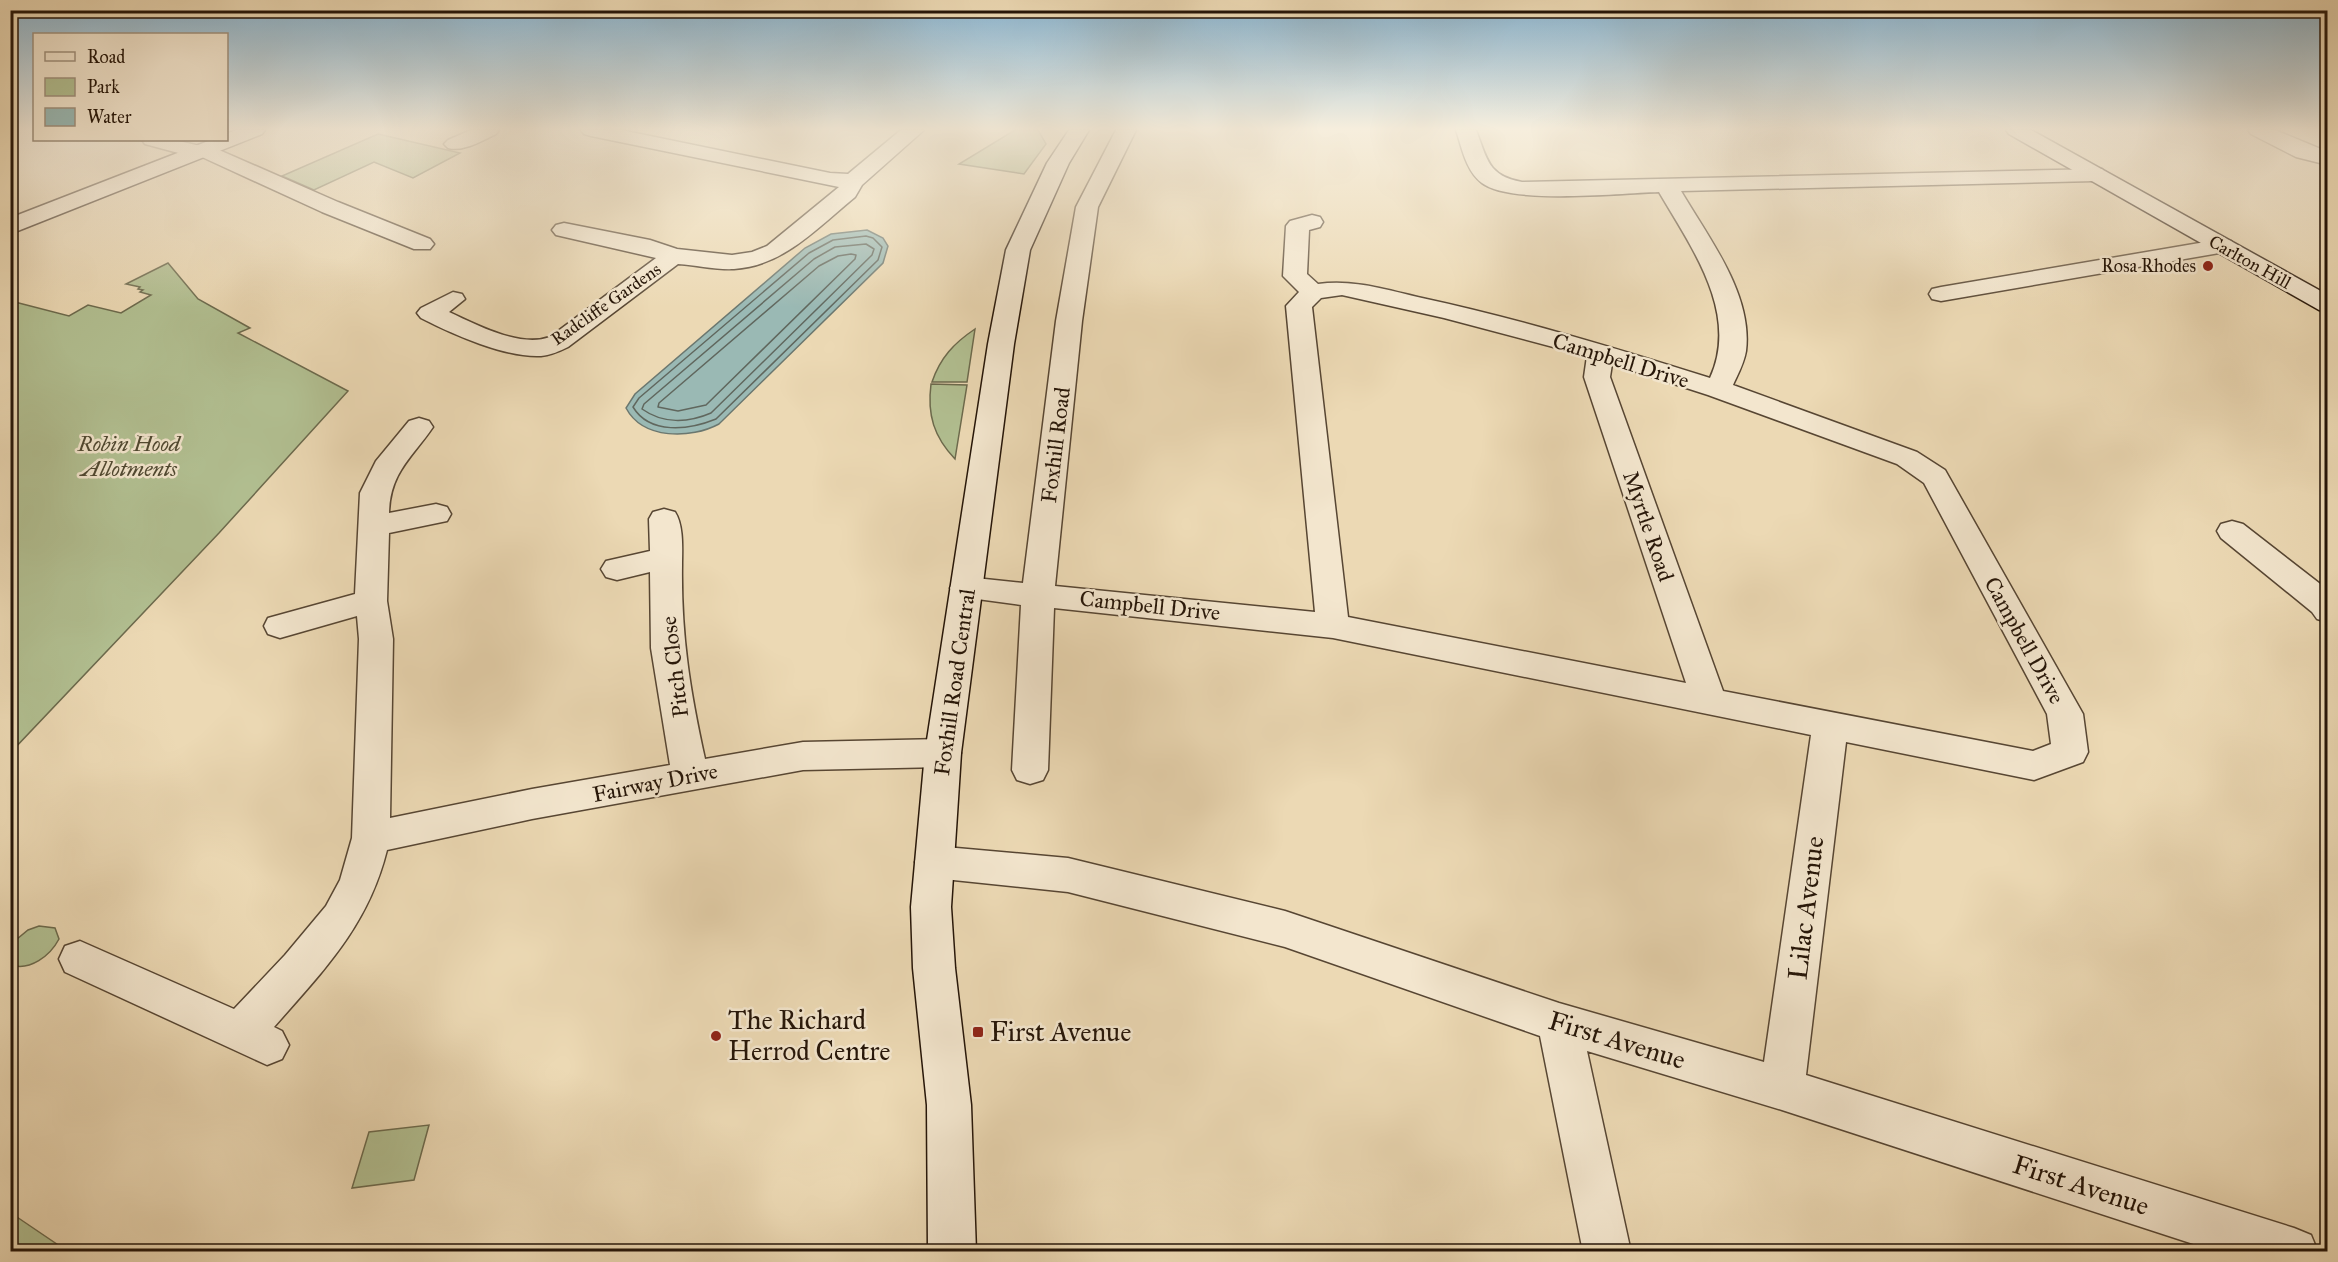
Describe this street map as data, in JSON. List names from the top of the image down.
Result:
{
  "streets": {
    "street": [
      "Carlton Hill",
      "Radcliffe Gardens",
      "Campbell Drive",
      "Foxhill Road",
      "Myrtle Road",
      "Pitch Close",
      "Foxhill Road Central",
      "Fairway Drive",
      "Lilac Avenue",
      "First Avenue"
    ]
  },
  "crossings": [
    ["Campbell Drive", "Foxhill Road"],
    ["Campbell Drive", "Myrtle Road"],
    ["Campbell Drive", "Foxhill Road Central"],
    ["Campbell Drive", "Lilac Avenue"],
    ["Pitch Close", "Fairway Drive"],
    ["Foxhill Road Central", "Fairway Drive"],
    ["Foxhill Road Central", "First Avenue"],
    ["Lilac Avenue", "First Avenue"]
  ],
  "parks": ["Robin Hood Allotments"],
  "places": {
    "other": ["Rosa Rhodes", "The Richard Herrod Centre"],
    "transit": ["First Avenue"]
  },
  "legend": ["Road", "Park", "Water"]
}
